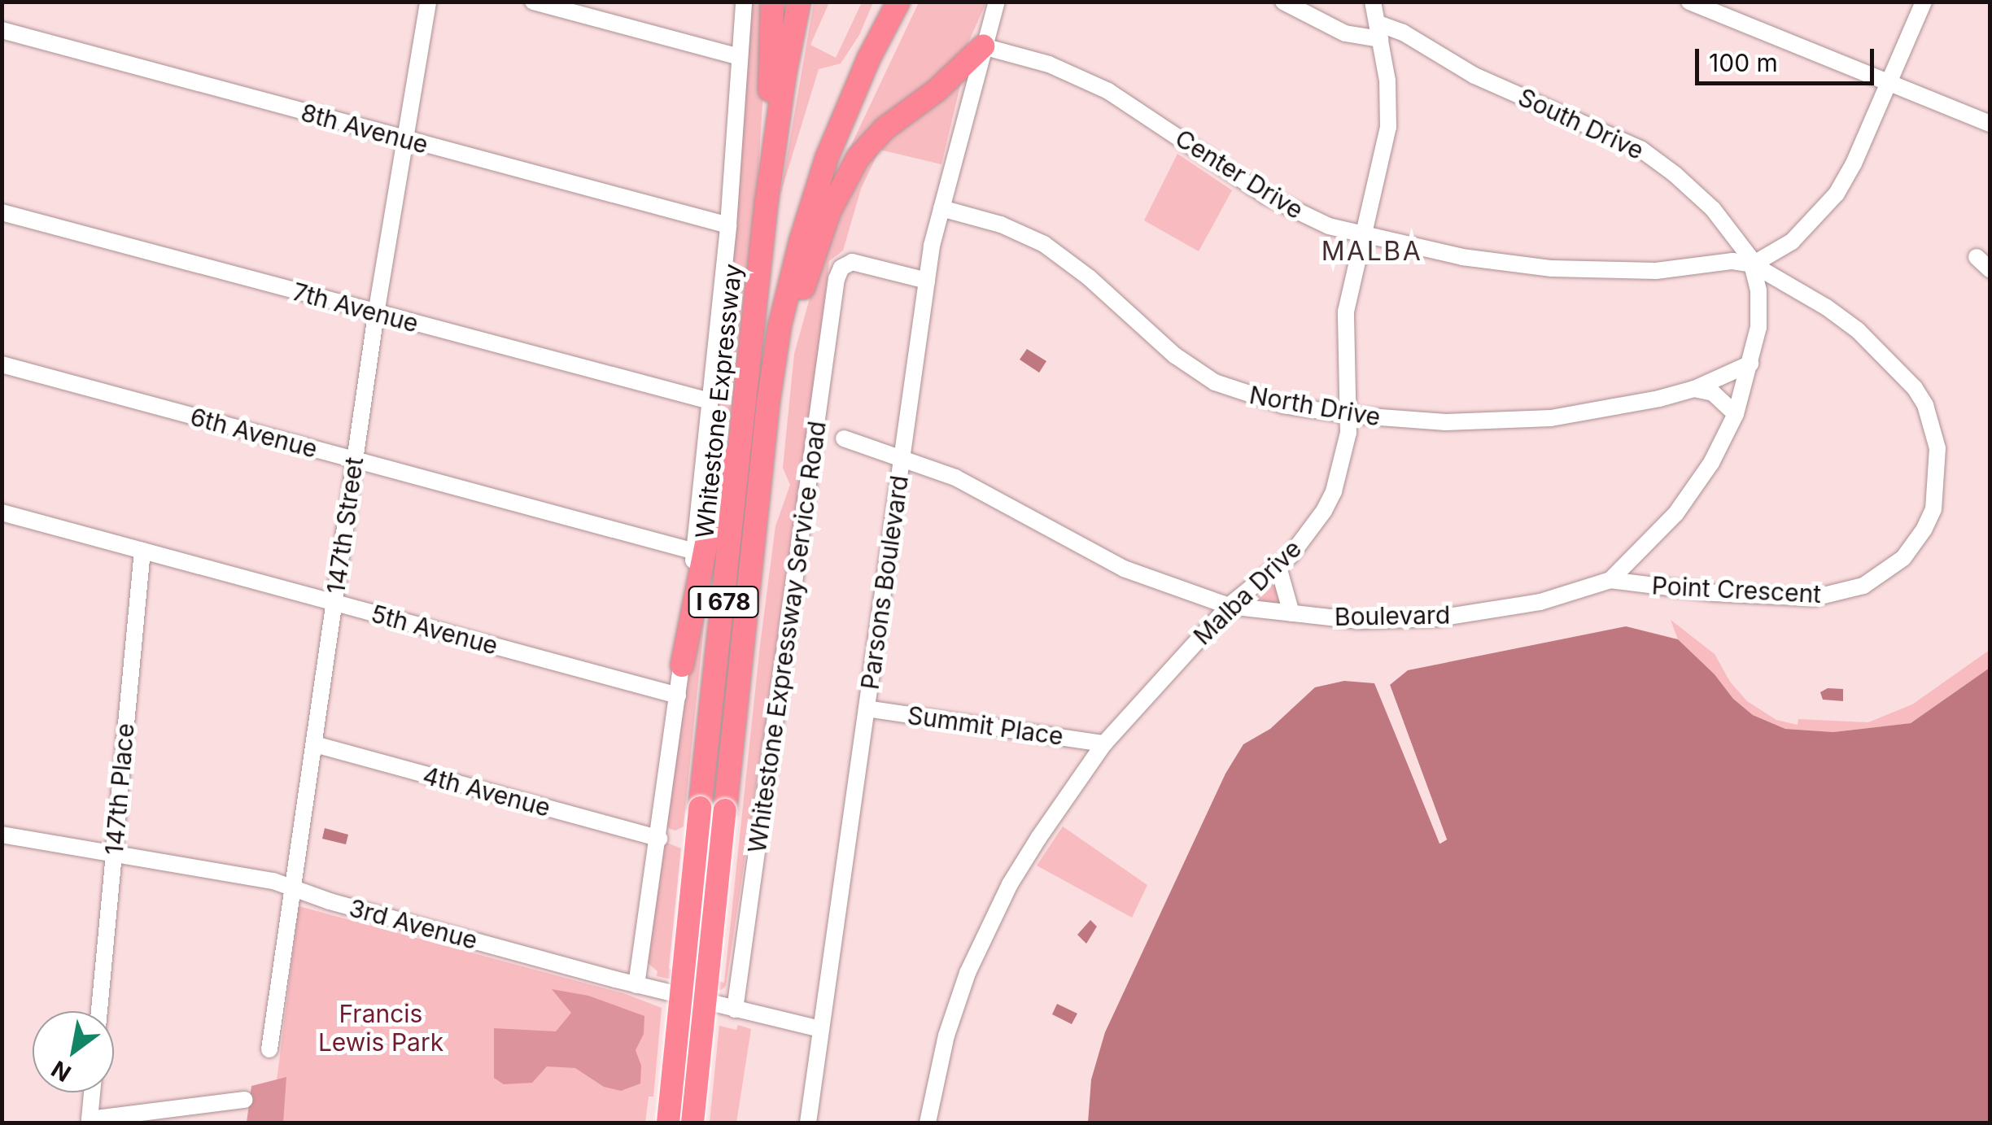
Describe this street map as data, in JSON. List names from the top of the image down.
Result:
{
  "streets": {
    "highway": ["Whitestone Expressway", "I 678"],
    "street": [
      "South Drive",
      "8th Avenue",
      "Center Drive",
      "7th Avenue",
      "North Drive",
      "6th Avenue",
      "147th Street",
      "Parsons Boulevard",
      "Point Crescent",
      "Malba Drive",
      "Boulevard",
      "5th Avenue",
      "Whitestone Expressway Service Road",
      "Summit Place",
      "147th Place",
      "4th Avenue",
      "3rd Avenue"
    ]
  },
  "crossings": [
    ["South Drive", "Center Drive"],
    ["South Drive", "Point Crescent"],
    ["South Drive", "Malba Drive"],
    ["South Drive", "Boulevard"],
    ["8th Avenue", "147th Street"],
    ["Center Drive", "Parsons Boulevard"],
    ["Center Drive", "Point Crescent"],
    ["Center Drive", "Malba Drive"],
    ["Center Drive", "Boulevard"],
    ["7th Avenue", "147th Street"],
    ["North Drive", "Parsons Boulevard"],
    ["North Drive", "Malba Drive"],
    ["North Drive", "Boulevard"],
    ["6th Avenue", "147th Street"],
    ["147th Street", "5th Avenue"],
    ["147th Street", "4th Avenue"],
    ["147th Street", "3rd Avenue"],
    ["Parsons Boulevard", "Boulevard"],
    ["Parsons Boulevard", "Whitestone Expressway Service Road"],
    ["Parsons Boulevard", "Summit Place"],
    ["Parsons Boulevard", "3rd Avenue"],
    ["Point Crescent", "Boulevard"],
    ["Malba Drive", "Boulevard"],
    ["Malba Drive", "Summit Place"],
    ["5th Avenue", "147th Place"],
    ["Whitestone Expressway Service Road", "3rd Avenue"],
    ["147th Place", "3rd Avenue"]
  ],
  "districts": ["MALBA"],
  "parks": ["Francis Lewis Park"],
  "scale_bar": "100 m",
  "north": "bottom left"
}
